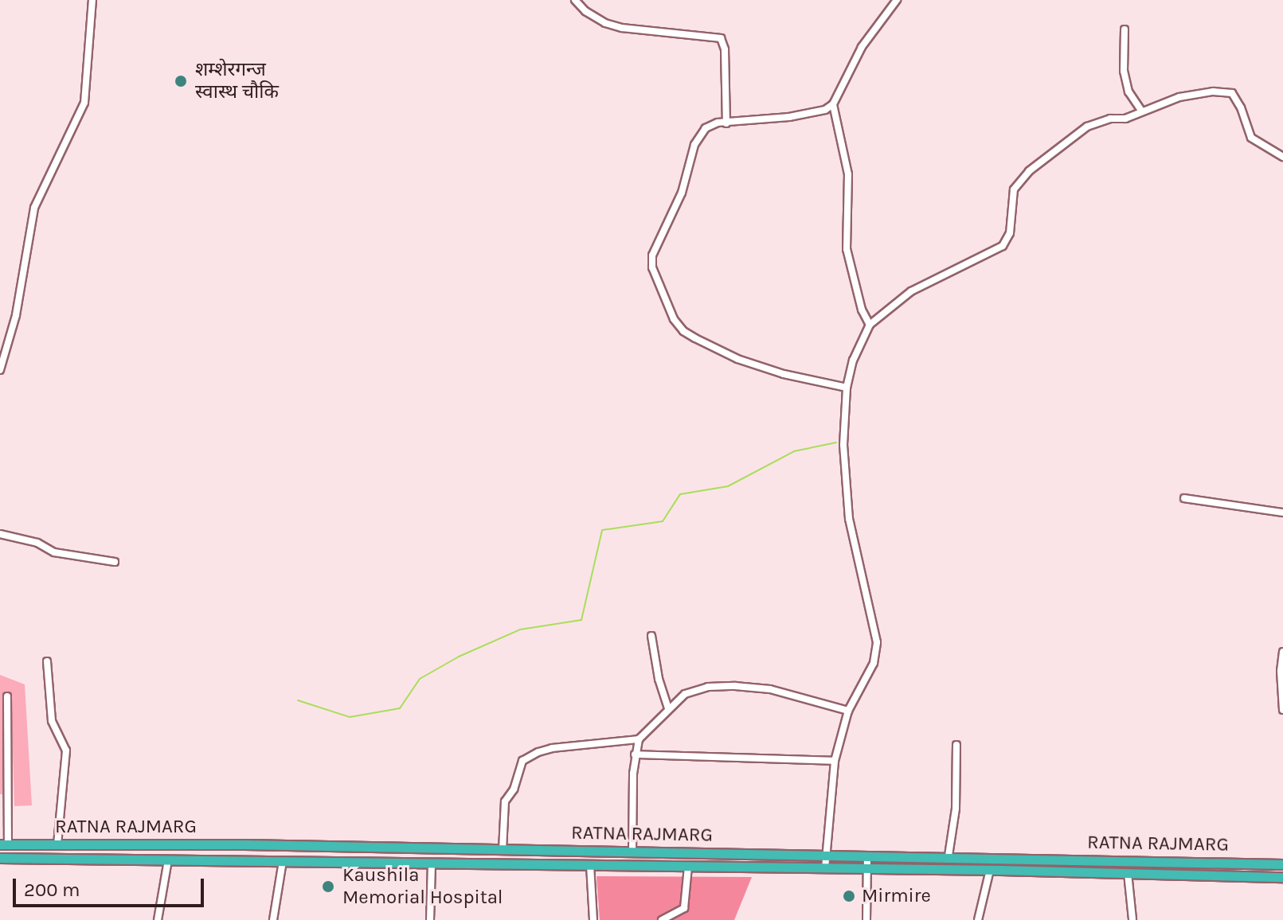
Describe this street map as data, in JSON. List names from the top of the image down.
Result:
{
  "streets": {
    "highway": ["RATNA RAJMARG"]
  },
  "places": ["शम्शेरगन्ज स्वास्थ चौकि", "Kaushila Memorial Hospital", "Mirmire"],
  "scale_bar": "200 m"
}
